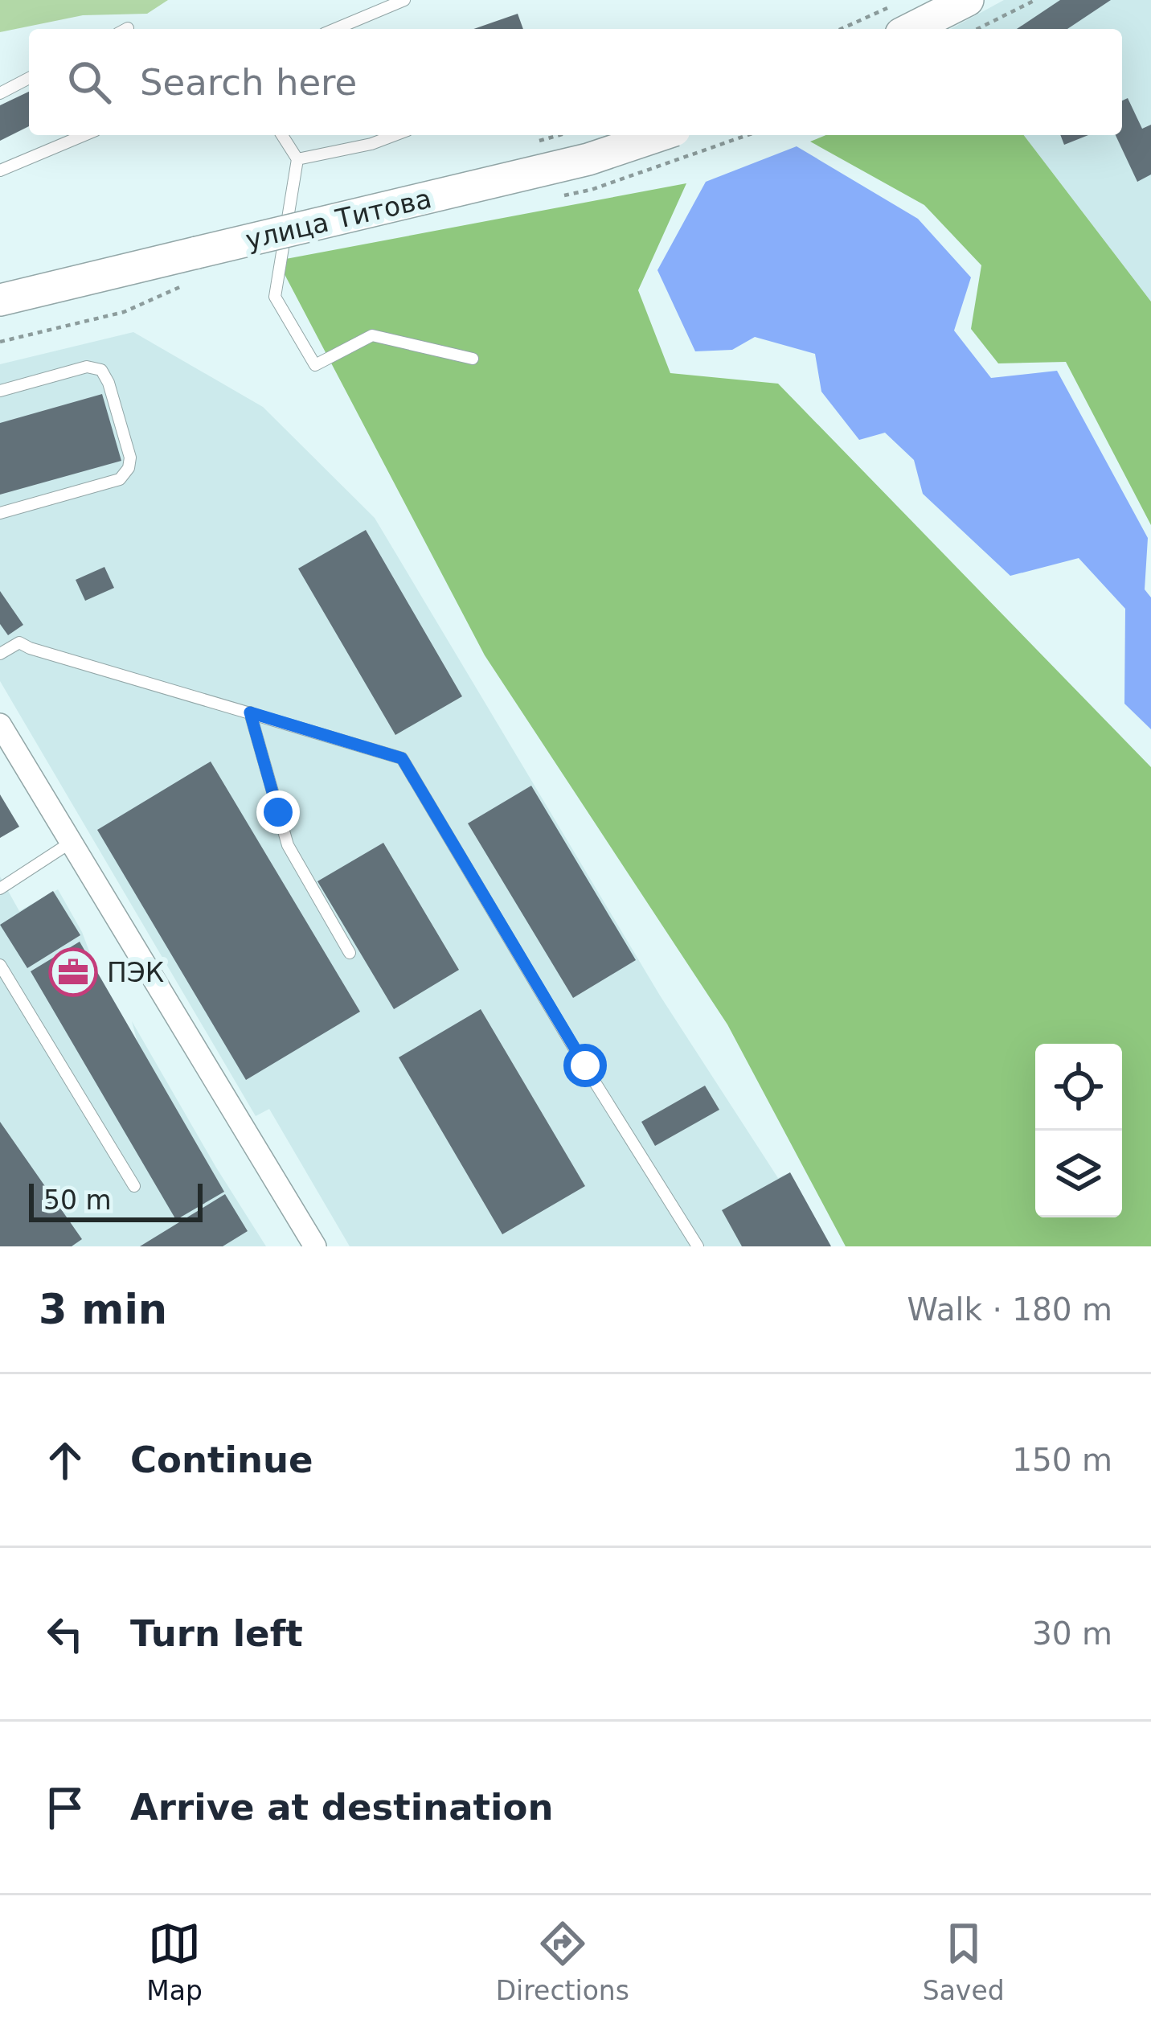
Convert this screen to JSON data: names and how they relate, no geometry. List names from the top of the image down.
{
  "streets": {
    "main road": ["улица Титова"]
  },
  "places": {
    "office": ["ПЭК"]
  },
  "scale_bar": "50 m",
  "page": {
    "search": "Search here",
    "scale": "50 m",
    "heading": ["3 min", "Walk · 180 m"],
    "list": [
      ["Continue", "150 m"],
      ["Turn left", "30 m"],
      "Arrive at destination"
    ],
    "nav": ["Map", "Directions", "Saved"]
  }
}
